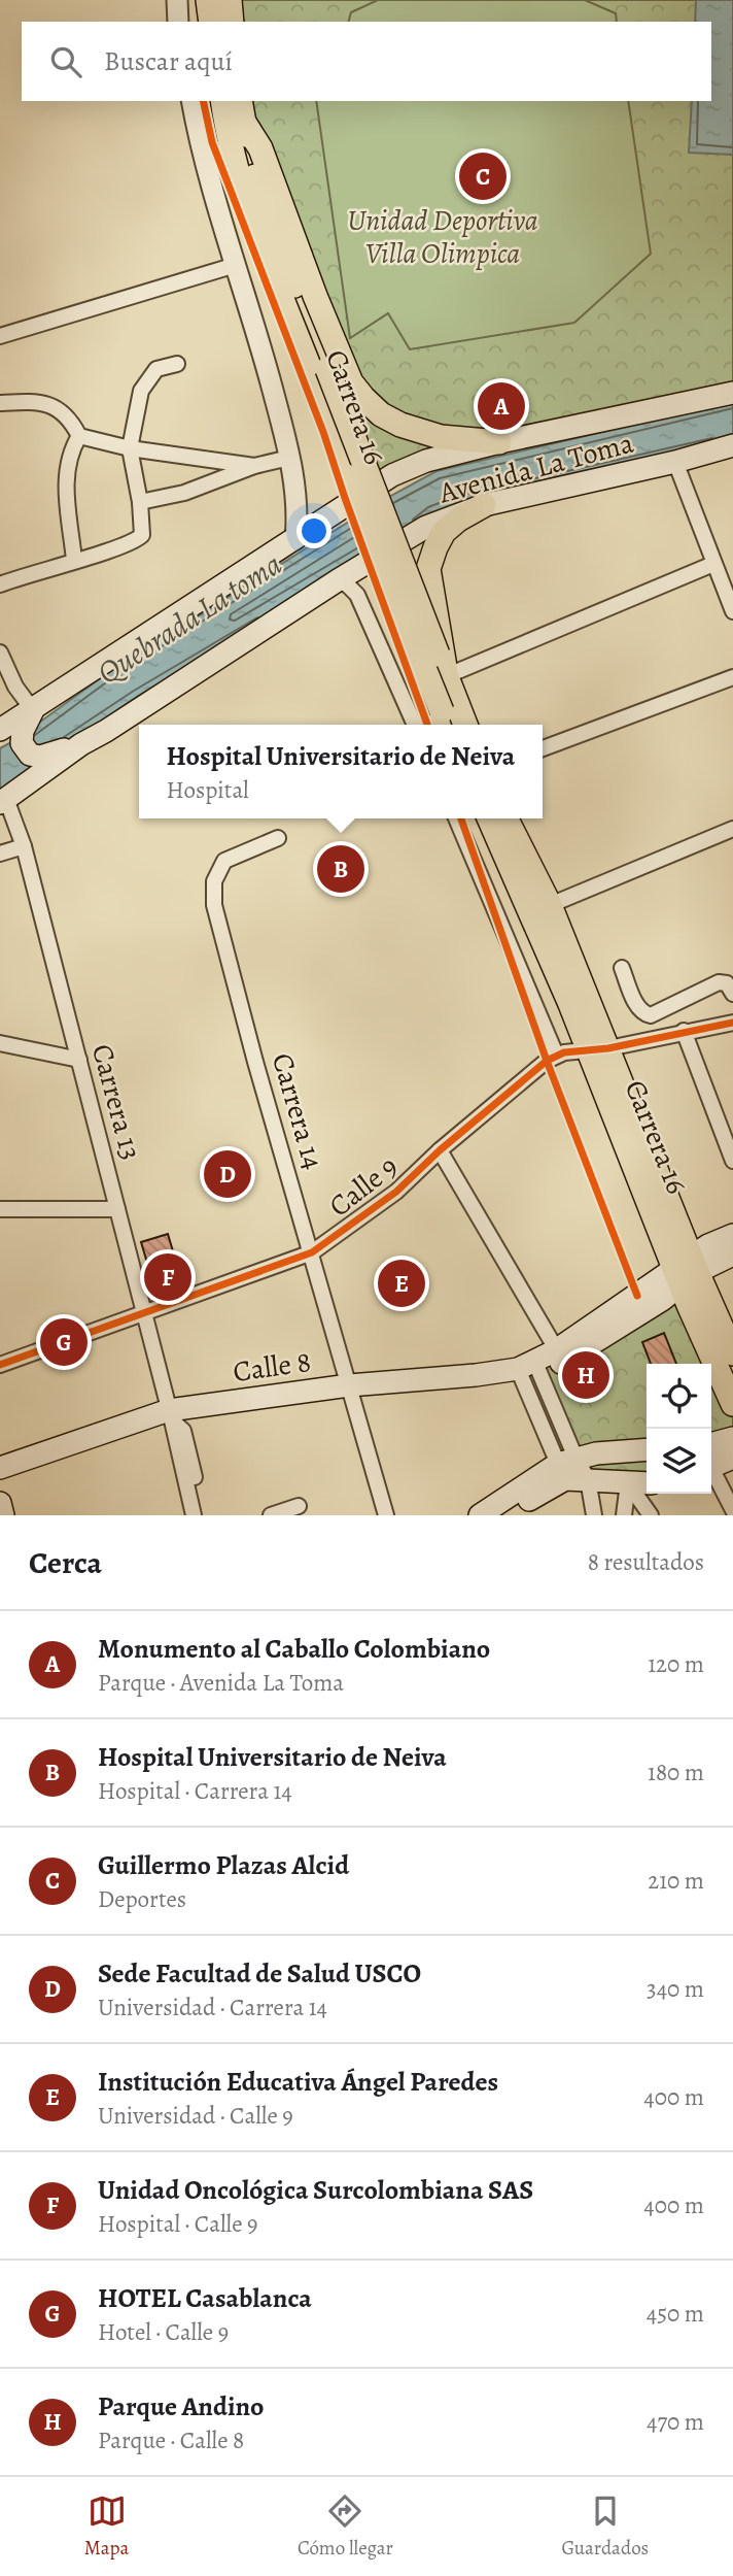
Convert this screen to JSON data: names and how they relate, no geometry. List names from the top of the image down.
{
  "streets": {
    "main road": ["Carrera 16", "Avenida La Toma", "Calle 8"],
    "street": ["Carrera 13", "Carrera 14", "Calle 9"]
  },
  "crossings": [
    ["Carrera 16", "Calle 9"],
    ["Carrera 16", "Calle 8"],
    ["Avenida La Toma", "Carrera 13"],
    ["Carrera 13", "Calle 9"],
    ["Carrera 13", "Calle 8"],
    ["Carrera 14", "Calle 9"],
    ["Carrera 14", "Calle 8"]
  ],
  "water": ["Quebrada La toma"],
  "parks": ["Unidad Deportiva Villa Olimpica"],
  "page": {
    "search": "Buscar aquí",
    "pins": [
      "C",
      "A",
      "B",
      "D",
      "F",
      "E",
      "G",
      "H"
    ],
    "popup": ["Hospital Universitario de Neiva", "Hospital"],
    "heading": ["Cerca", "8 resultados"],
    "list": [
      {
        "mark": "A",
        "name": "Monumento al Caballo Colombiano",
        "note": "Parque · Avenida La Toma",
        "value": "120 m"
      },
      {
        "mark": "B",
        "name": "Hospital Universitario de Neiva",
        "note": "Hospital · Carrera 14",
        "value": "180 m"
      },
      {
        "mark": "C",
        "name": "Guillermo Plazas Alcid",
        "note": "Deportes",
        "value": "210 m"
      },
      {
        "mark": "D",
        "name": "Sede Facultad de Salud USCO",
        "note": "Universidad · Carrera 14",
        "value": "340 m"
      },
      {
        "mark": "E",
        "name": "Institución Educativa Ángel Paredes",
        "note": "Universidad · Calle 9",
        "value": "400 m"
      },
      {
        "mark": "F",
        "name": "Unidad Oncológica Surcolombiana SAS",
        "note": "Hospital · Calle 9",
        "value": "400 m"
      },
      {
        "mark": "G",
        "name": "HOTEL Casablanca",
        "note": "Hotel · Calle 9",
        "value": "450 m"
      },
      {
        "mark": "H",
        "name": "Parque Andino",
        "note": "Parque · Calle 8",
        "value": "470 m"
      }
    ],
    "nav": ["Mapa", "Cómo llegar", "Guardados"]
  }
}
